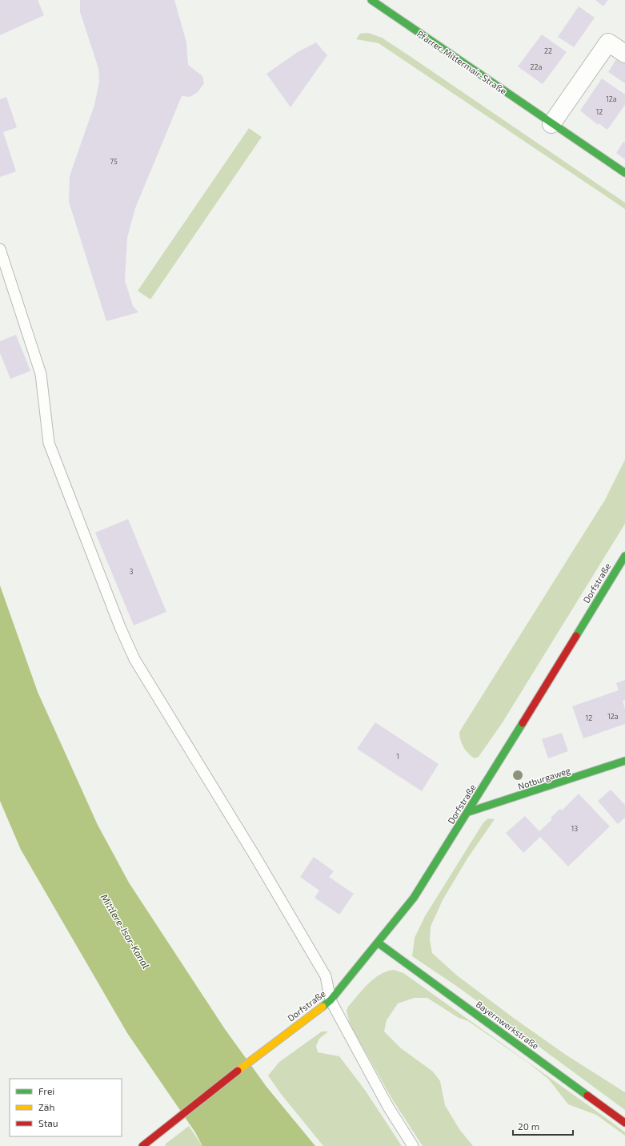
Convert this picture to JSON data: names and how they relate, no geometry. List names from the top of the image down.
{
  "streets": {
    "street": [
      "Pfarrer-Mittermair-Straße",
      "Dorfstraße",
      "Notburgaweg",
      "Bayernwerkstraße"
    ]
  },
  "crossings": [
    ["Dorfstraße", "Notburgaweg"],
    ["Dorfstraße", "Bayernwerkstraße"]
  ],
  "water": ["Mittlere-Isar-Kanal"],
  "house_numbers": [
    "22",
    "22a",
    "12a",
    "12",
    "75",
    "3",
    "12a",
    "12",
    "1",
    "13"
  ],
  "legend": ["Frei", "Zäh", "Stau"],
  "scale_bar": "20 m"
}
